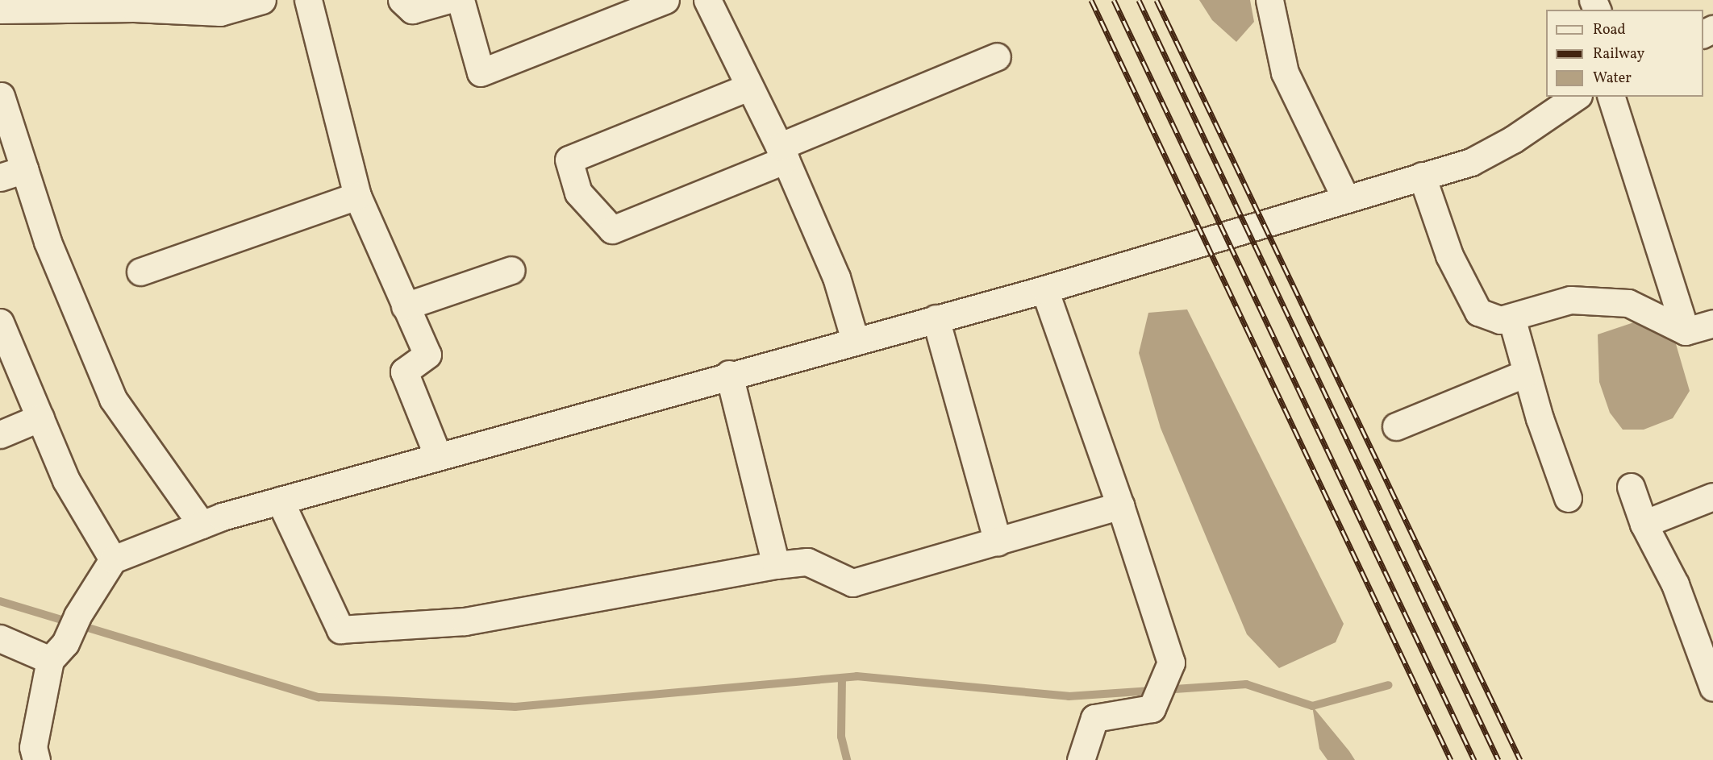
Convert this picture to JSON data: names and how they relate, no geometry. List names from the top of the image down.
{
  "legend": ["Road", "Railway", "Water"]
}
